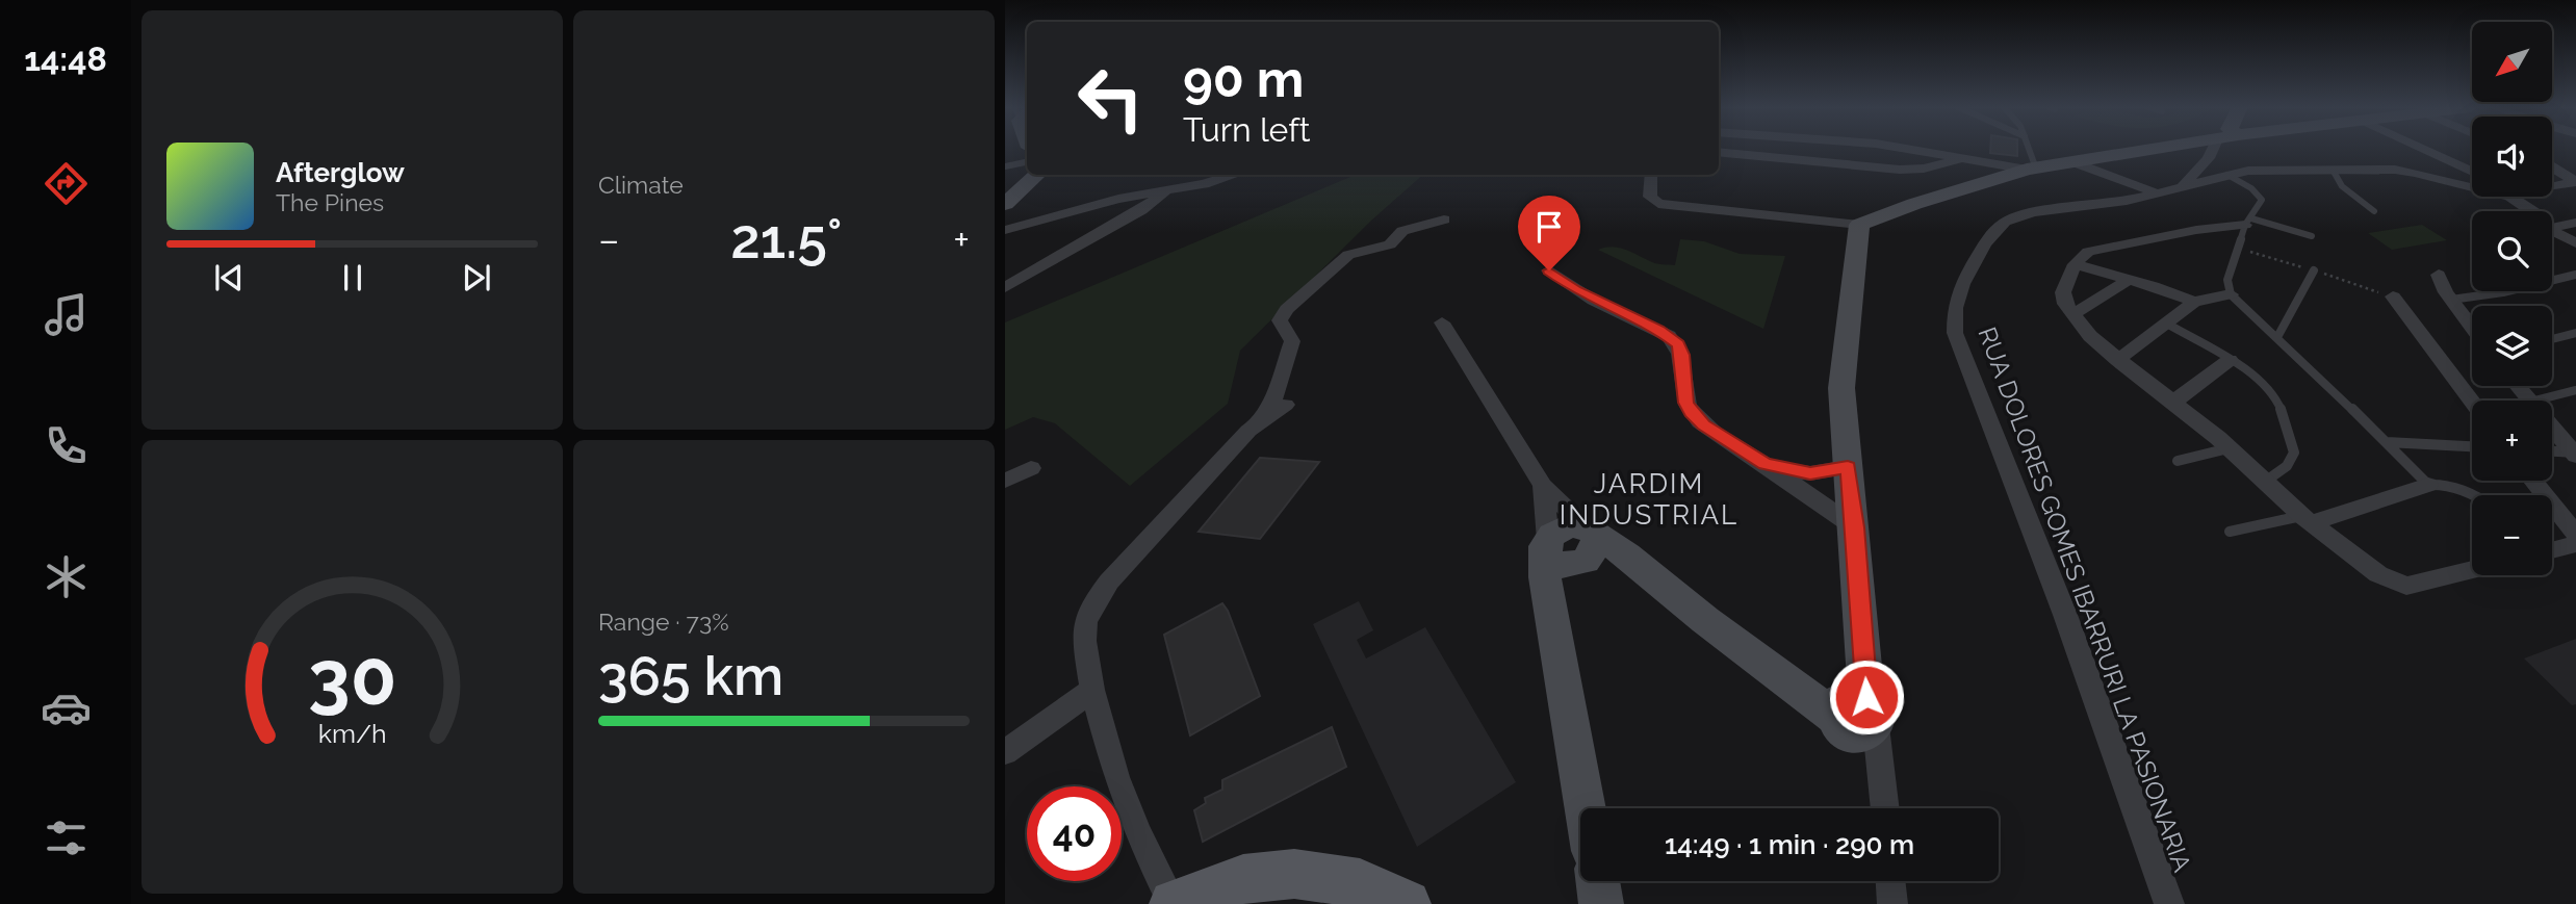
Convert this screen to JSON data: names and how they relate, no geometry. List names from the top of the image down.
{
  "streets": {
    "street": ["RUA DOLORES GOMES IBARRURI LA PASIONARIA"]
  },
  "districts": ["JARDIM INDUSTRIAL"],
  "north": "bottom left",
  "page": {
    "tabs": "14:48",
    "tile": [
      "Climate",
      ["Range · 73%", "365 km"]
    ],
    "map_buttons": ["+", "−"],
    "turn": ["90 m", "Turn left"],
    "song": ["Afterglow", "The Pines"],
    "heat": ["−", "21.5°", "+"],
    "limit": "40",
    "trip": "14:49 · 1 min · 290 m",
    "gauge": ["30", "km/h"]
  }
}
